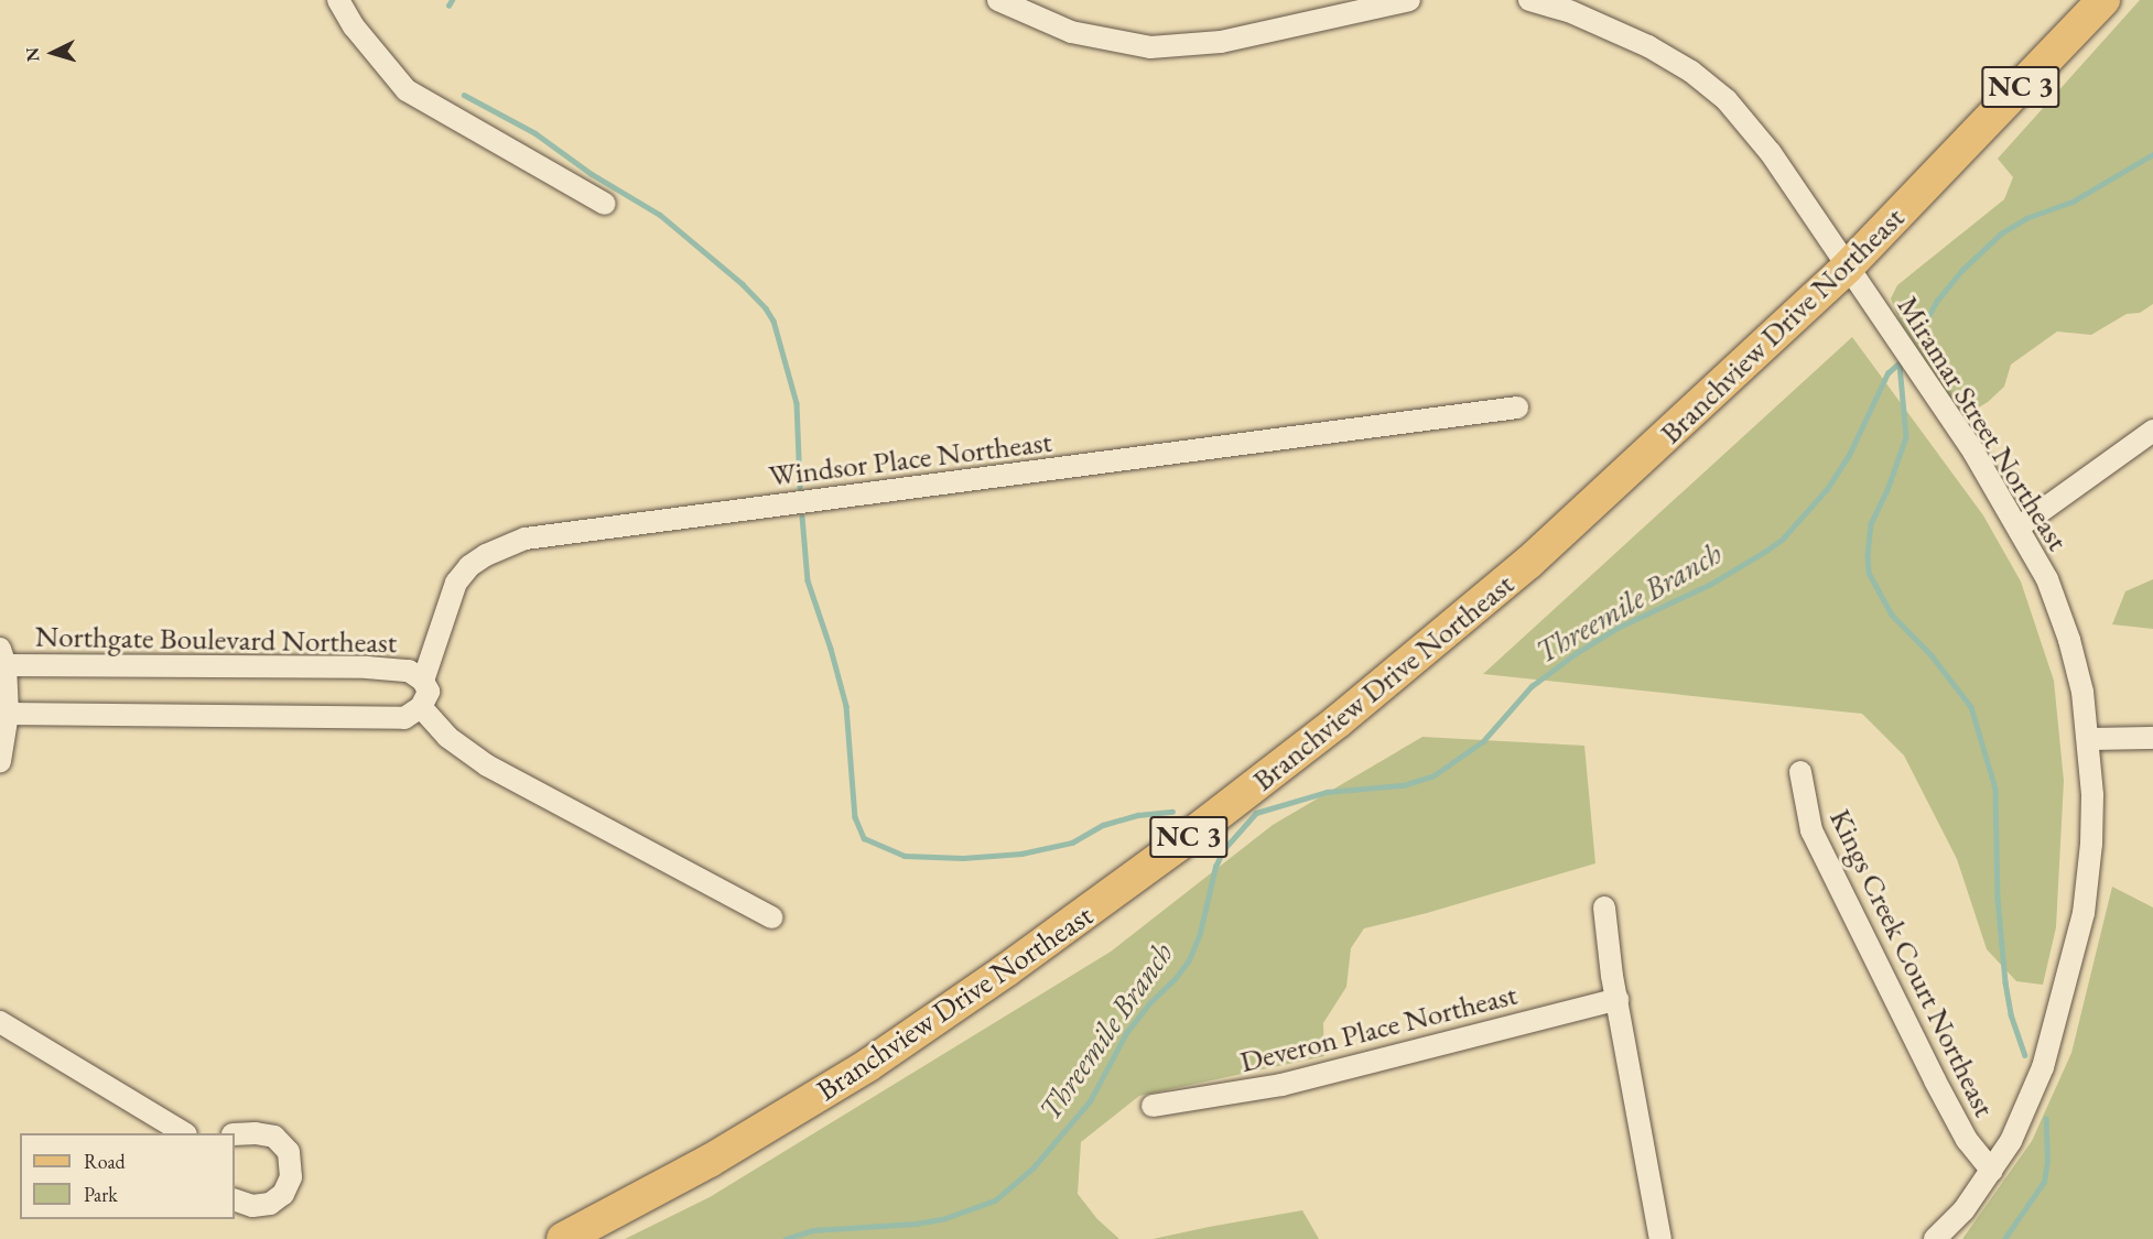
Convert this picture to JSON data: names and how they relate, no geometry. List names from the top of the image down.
{
  "streets": {
    "main road": ["NC 3", "Branchview Drive Northeast"],
    "street": [
      "Miramar Street Northeast",
      "Windsor Place Northeast",
      "Northgate Boulevard Northeast",
      "Kings Creek Court Northeast",
      "Deveron Place Northeast"
    ]
  },
  "crossings": [
    ["Branchview Drive Northeast", "Miramar Street Northeast"],
    ["Miramar Street Northeast", "Kings Creek Court Northeast"],
    ["Windsor Place Northeast", "Northgate Boulevard Northeast"]
  ],
  "water": ["Threemile Branch"],
  "legend": ["Road", "Park"],
  "north": "left"
}
